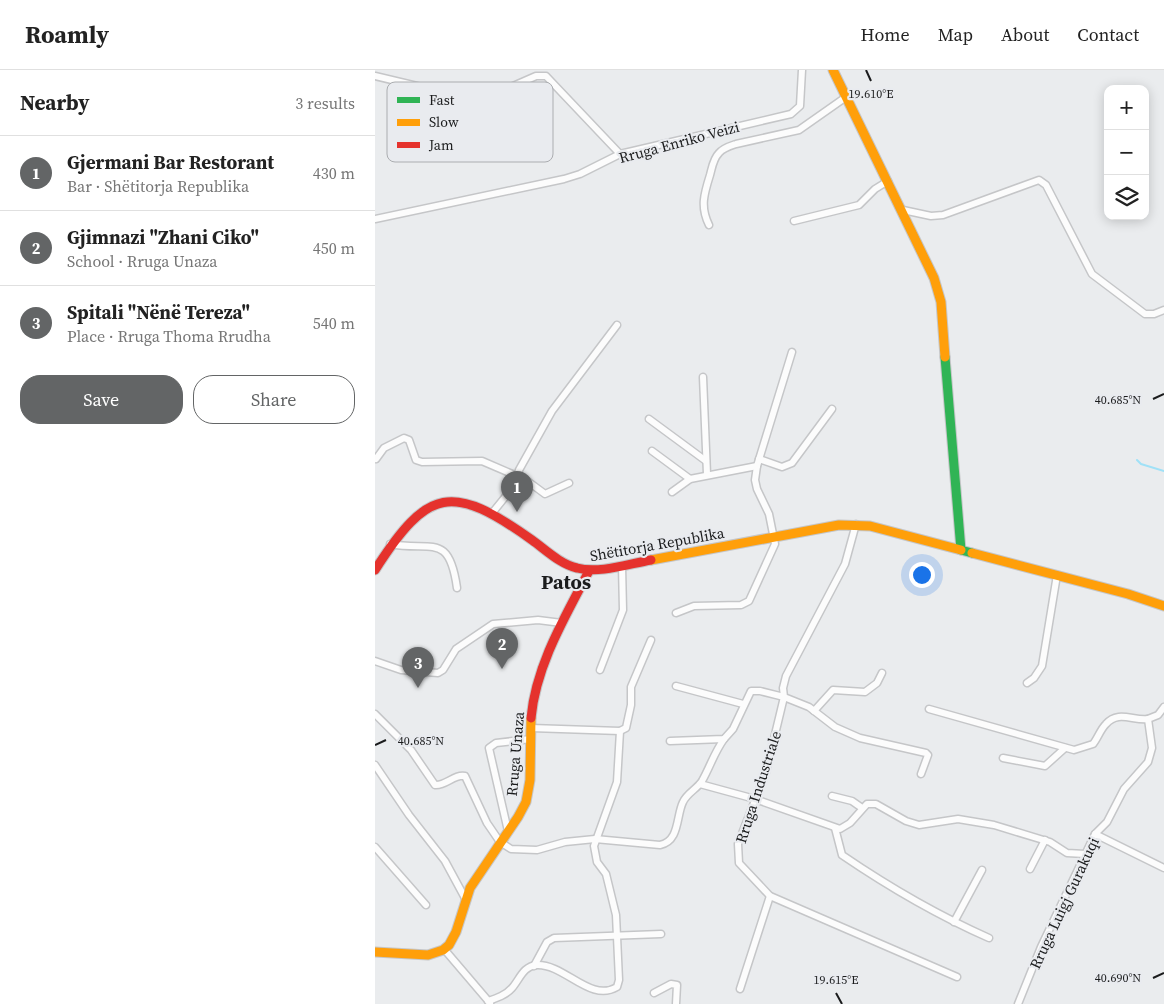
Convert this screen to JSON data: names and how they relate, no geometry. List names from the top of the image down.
{
  "streets": {
    "main road": ["Shëtitorja Republika", "Rruga Unaza"],
    "street": ["Rruga Enriko Veizi", "Rruga Industriale", "Rruga Luigj Gurakuqi"]
  },
  "crossings": [
    ["Shëtitorja Republika", "Rruga Unaza"],
    ["Shëtitorja Republika", "Rruga Industriale"]
  ],
  "districts": ["Patos"],
  "legend": ["Fast", "Slow", "Jam"],
  "page": {
    "header": "Roamly",
    "nav": [
      "Home",
      "Map",
      "About",
      "Contact"
    ],
    "heading": ["Nearby", "3 results"],
    "map_buttons": ["+", "−"],
    "list": [
      {
        "mark": "1",
        "name": "Gjermani Bar Restorant",
        "note": "Bar · Shëtitorja Republika",
        "value": "430 m"
      },
      {
        "mark": "2",
        "name": "Gjimnazi \"Zhani Ciko\"",
        "note": "School · Rruga Unaza",
        "value": "450 m"
      },
      {
        "mark": "3",
        "name": "Spitali \"Nënë Tereza\"",
        "note": "Place · Rruga Thoma Rrudha",
        "value": "540 m"
      }
    ],
    "buttons": ["Save", "Share"],
    "pins": ["1", "2", "3"]
  },
  "coordinates": [
    "19.610°E",
    "40.685°N",
    "40.690°N",
    "19.615°E"
  ]
}
